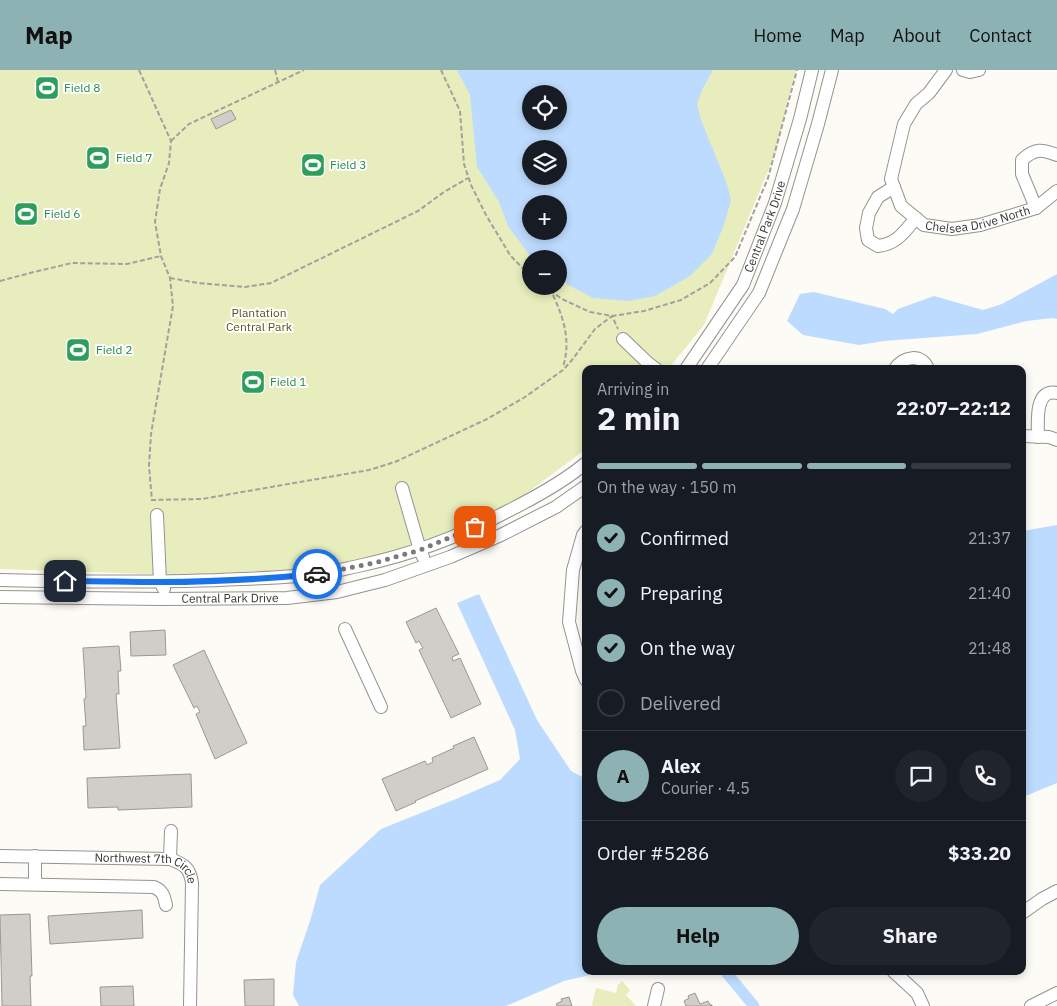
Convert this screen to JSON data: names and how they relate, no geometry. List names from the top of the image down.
{
  "streets": {
    "street": ["Chelsea Drive North", "Central Park Drive", "Northwest 7th Circle"]
  },
  "parks": ["Plantation Central Park"],
  "places": {
    "sports": [
      "Field 8",
      "Field 7",
      "Field 3",
      "Field 6",
      "Field 2",
      "Field 1"
    ]
  },
  "page": {
    "header": "Map",
    "nav": [
      "Home",
      "Map",
      "About",
      "Contact"
    ],
    "map_buttons": ["+", "−"],
    "heading": ["2 min", "Arriving in", "22:07–22:12"],
    "panel": [
      "Alex",
      "Courier · 4.5",
      "Order #5286",
      "$33.20"
    ],
    "bar": "On the way · 150 m",
    "list": [
      ["Confirmed", "21:37"],
      ["Preparing", "21:40"],
      ["On the way", "21:48"],
      "Delivered"
    ],
    "round": "A",
    "buttons": ["Help", "Share"]
  }
}
